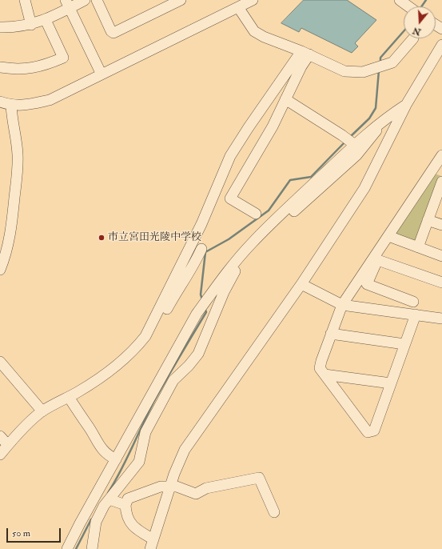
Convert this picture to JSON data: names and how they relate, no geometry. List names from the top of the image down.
{
  "places": ["市立宮田光陵中学校"],
  "scale_bar": "50 m",
  "north": "bottom"
}
